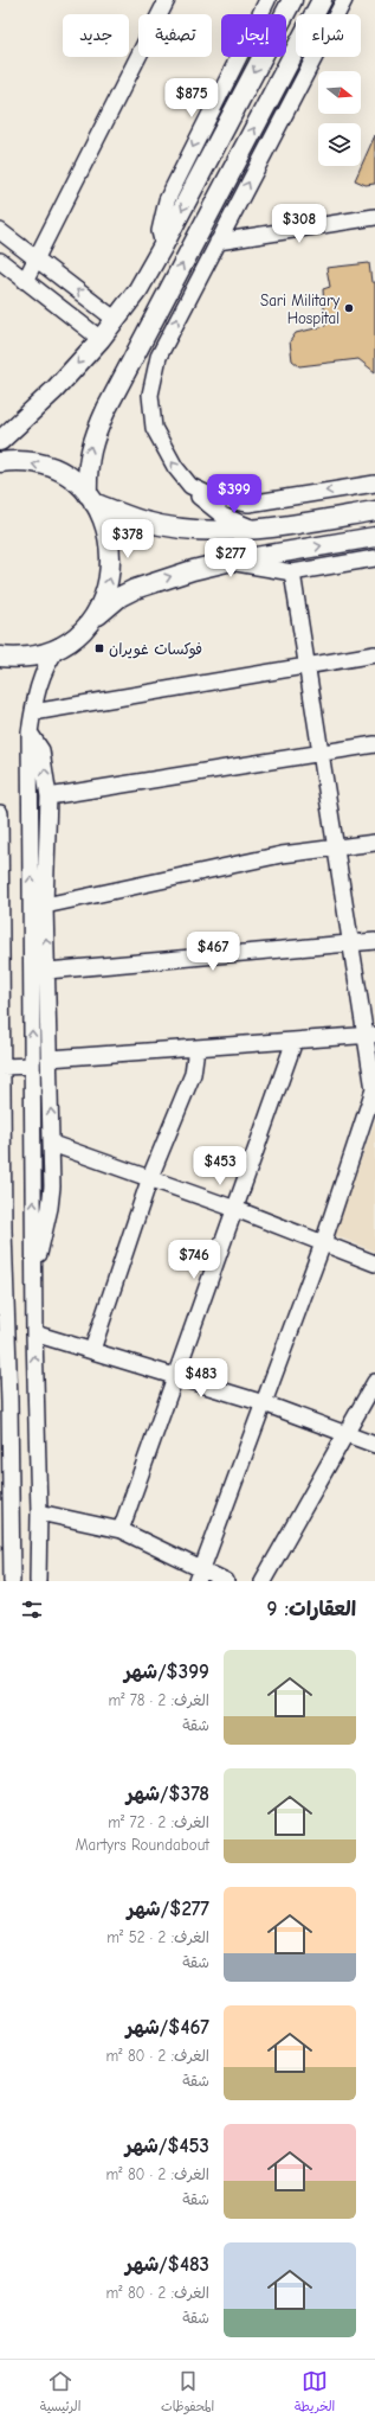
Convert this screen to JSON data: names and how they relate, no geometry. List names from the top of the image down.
{
  "places": {
    "other": ["Sari Military Hospital"],
    "transit": ["فوكسات غويران"]
  },
  "north": "right",
  "page": {
    "chip": [
      "شراء",
      "إيجار",
      "تصفية",
      "جديد"
    ],
    "price": [
      "$875",
      "$308",
      "$399",
      "$378",
      "$277",
      "$467",
      "$453",
      "$746",
      "$483"
    ],
    "heading": "العقارات: 9",
    "list": [
      {
        "name": "$399/شهر",
        "note": "الغرف: 2 · 78 m² · شقة"
      },
      {
        "name": "$378/شهر",
        "note": "الغرف: 2 · 72 m² · Martyrs Roundabout"
      },
      {
        "name": "$277/شهر",
        "note": "الغرف: 2 · 52 m² · شقة"
      },
      {
        "name": "$467/شهر",
        "note": "الغرف: 2 · 80 m² · شقة"
      },
      {
        "name": "$453/شهر",
        "note": "الغرف: 2 · 80 m² · شقة"
      },
      {
        "name": "$483/شهر",
        "note": "الغرف: 2 · 80 m² · شقة"
      }
    ],
    "tabs": ["الخريطة", "المحفوظات", "الرئيسية"]
  }
}
